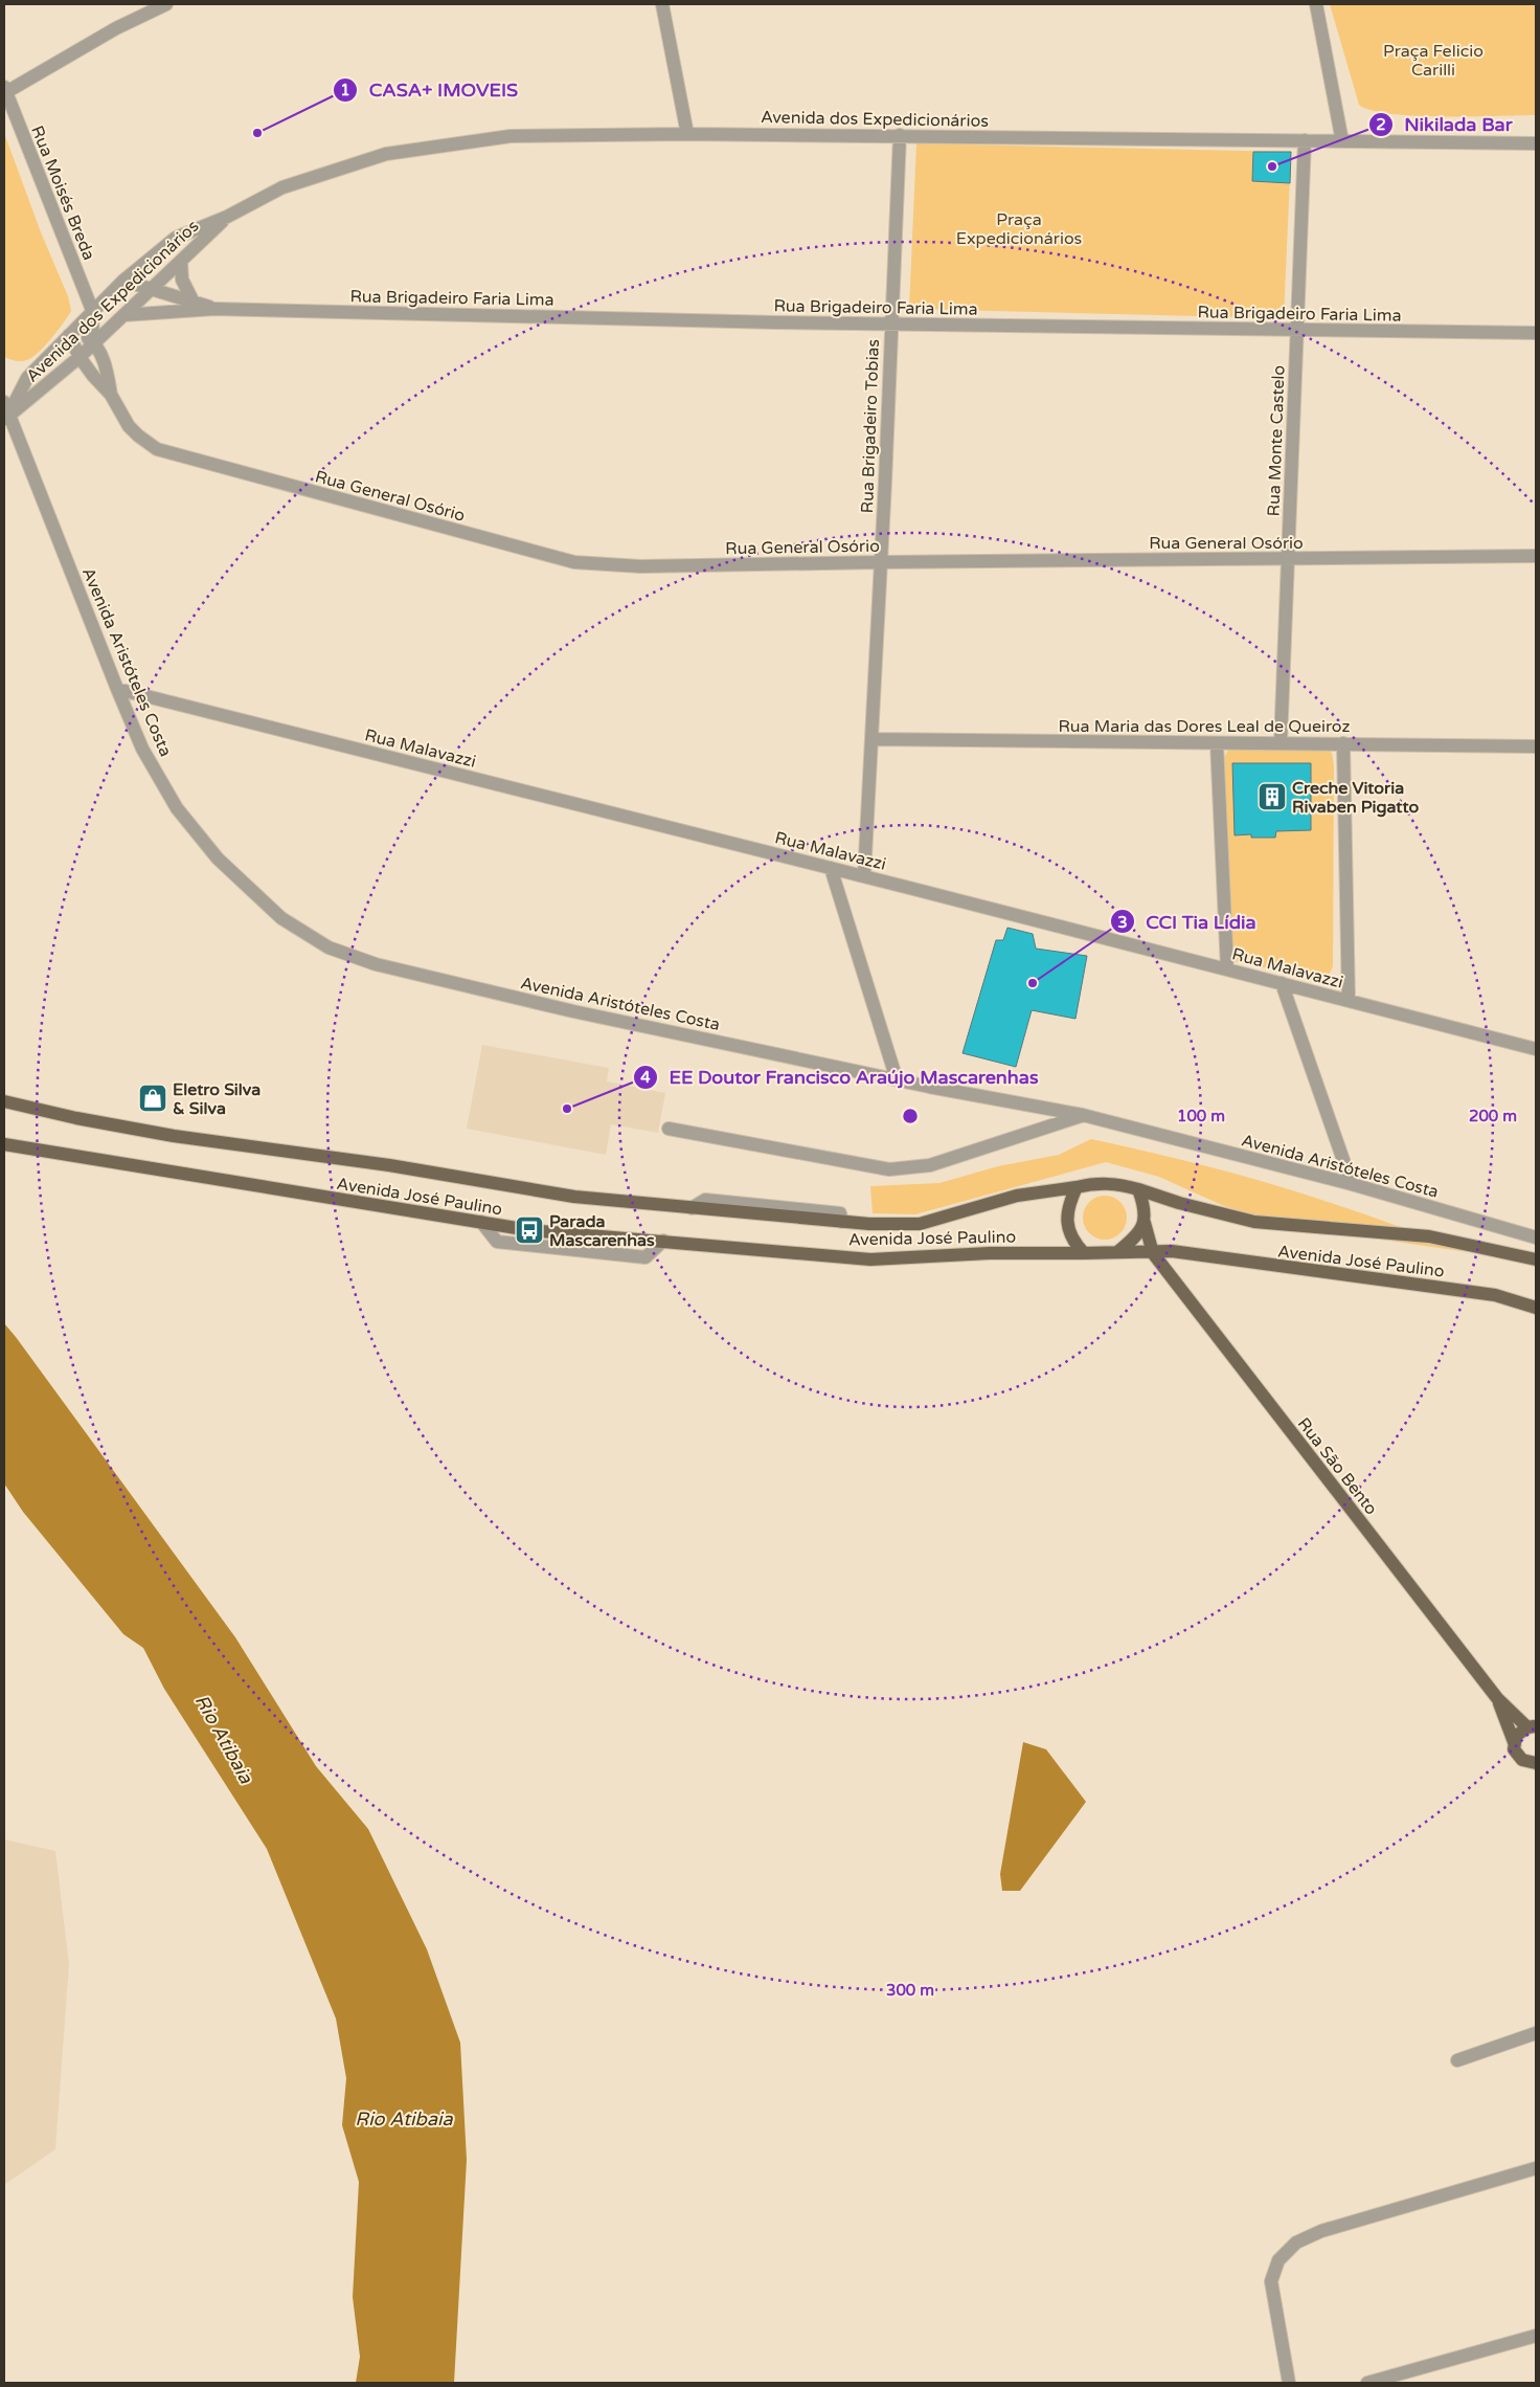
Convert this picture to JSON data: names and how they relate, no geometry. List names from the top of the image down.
{
  "streets": {
    "main road": ["Avenida José Paulino", "Rua São Bento"],
    "street": [
      "Avenida dos Expedicionários",
      "Rua Moisés Breda",
      "Rua Brigadeiro Faria Lima",
      "Rua Brigadeiro Tobias",
      "Rua Monte Castelo",
      "Rua General Osório",
      "Avenida Aristóteles Costa",
      "Rua Maria das Dores Leal de Queiroz",
      "Rua Malavazzi"
    ]
  },
  "crossings": [
    ["Avenida dos Expedicionários", "Rua Moisés Breda"],
    ["Avenida dos Expedicionários", "Rua Brigadeiro Faria Lima"],
    ["Avenida dos Expedicionários", "Rua Brigadeiro Tobias"],
    ["Avenida dos Expedicionários", "Rua Monte Castelo"],
    ["Avenida dos Expedicionários", "Rua General Osório"],
    ["Avenida dos Expedicionários", "Avenida Aristóteles Costa"],
    ["Rua Moisés Breda", "Rua General Osório"],
    ["Rua Brigadeiro Faria Lima", "Rua Brigadeiro Tobias"],
    ["Rua Brigadeiro Faria Lima", "Rua Monte Castelo"],
    ["Rua Brigadeiro Tobias", "Rua General Osório"],
    ["Rua Brigadeiro Tobias", "Rua Maria das Dores Leal de Queiroz"],
    ["Rua Brigadeiro Tobias", "Rua Malavazzi"],
    ["Rua Monte Castelo", "Rua General Osório"],
    ["Rua Monte Castelo", "Rua Maria das Dores Leal de Queiroz"],
    ["Avenida Aristóteles Costa", "Rua Malavazzi"],
    ["Avenida José Paulino", "Rua São Bento"]
  ],
  "water": ["Rio Atibaia"],
  "parks": ["Praça Felicio Carilli", "Praça Expedicionários"],
  "places": {
    "other": [
      "CASA+ IMOVEIS",
      "Nikilada Bar",
      "CCI Tia Lídia",
      "EE Doutor Francisco Araújo Mascarenhas"
    ],
    "building": ["Creche Vitoria Rivaben Pigatto"],
    "shop": ["Eletro Silva & Silva"],
    "bus stop": ["Parada Mascarenhas"]
  },
  "rings": ["100 m", "200 m", "300 m"]
}
